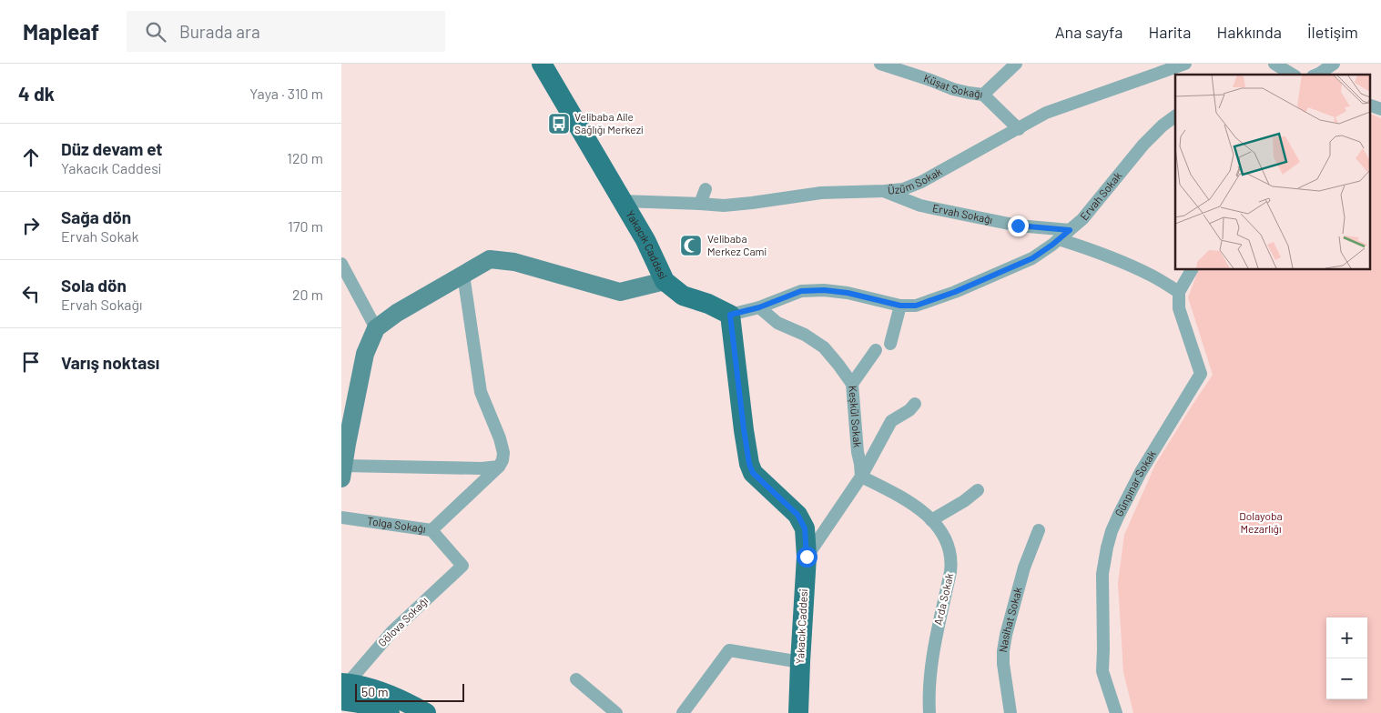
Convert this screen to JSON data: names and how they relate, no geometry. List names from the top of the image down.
{
  "streets": {
    "main road": ["Yakacık Caddesi"],
    "street": [
      "Küşat Sokağı",
      "Üzüm Sokak",
      "Ervah Sokak",
      "Ervah Sokağı",
      "Keşkül Sokak",
      "Günpınar Sokak",
      "Tolga Sokağı",
      "Arda Sokak",
      "Nasihat Sokak",
      "Gölova Sokağı"
    ]
  },
  "crossings": [
    ["Üzüm Sokak", "Ervah Sokağı"],
    ["Üzüm Sokak", "Yakacık Caddesi"],
    ["Ervah Sokak", "Ervah Sokağı"],
    ["Ervah Sokak", "Yakacık Caddesi"],
    ["Ervah Sokak", "Keşkül Sokak"],
    ["Keşkül Sokak", "Arda Sokak"],
    ["Tolga Sokağı", "Gölova Sokağı"]
  ],
  "parks": ["Dolayoba Mezarlığı"],
  "places": {
    "bus stop": ["Velibaba Aile Sağlığı Merkezi"],
    "mosque": ["Velibaba Merkez Cami"]
  },
  "scale_bar": "50 m",
  "page": {
    "header": "Mapleaf",
    "search": "Burada ara",
    "nav": [
      "Ana sayfa",
      "Harita",
      "Hakkında",
      "İletişim"
    ],
    "heading": ["4 dk", "Yaya · 310 m"],
    "list": [
      ["Düz devam et", "Yakacık Caddesi", "120 m"],
      ["Sağa dön", "Ervah Sokak", "170 m"],
      ["Sola dön", "Ervah Sokağı", "20 m"],
      "Varış noktası"
    ],
    "map_buttons": ["+", "−"],
    "scale": "50 m"
  }
}
